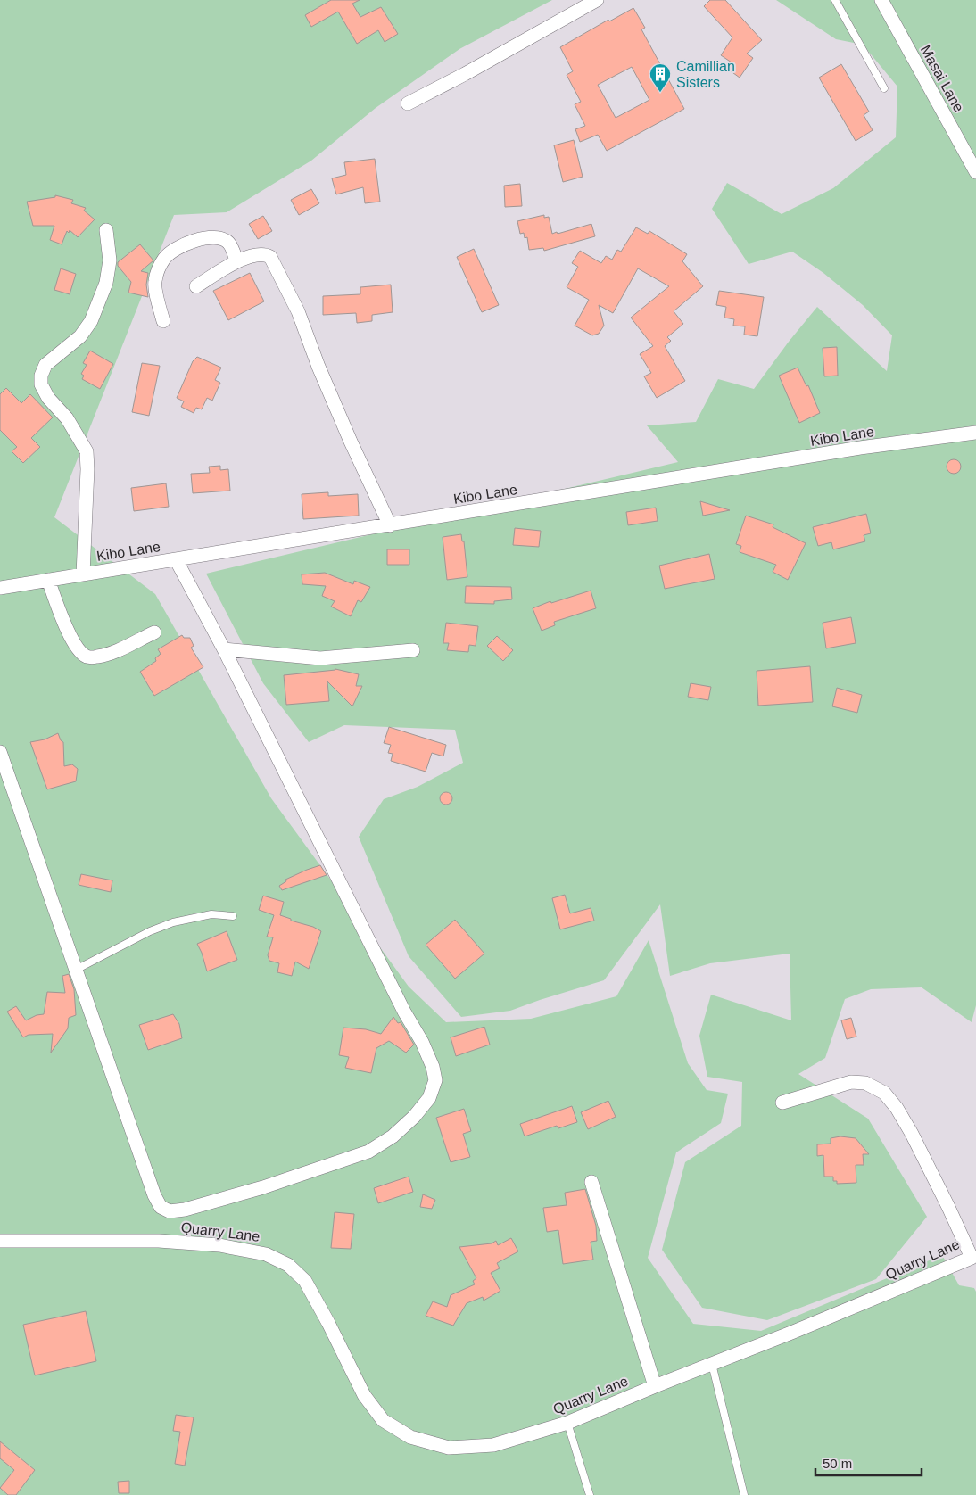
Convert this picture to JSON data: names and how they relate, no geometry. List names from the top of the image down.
{
  "streets": {
    "street": ["Masai Lane", "Kibo Lane", "Quarry Lane"]
  },
  "places": {
    "building": ["Camillian Sisters"]
  },
  "scale_bar": "50 m"
}
